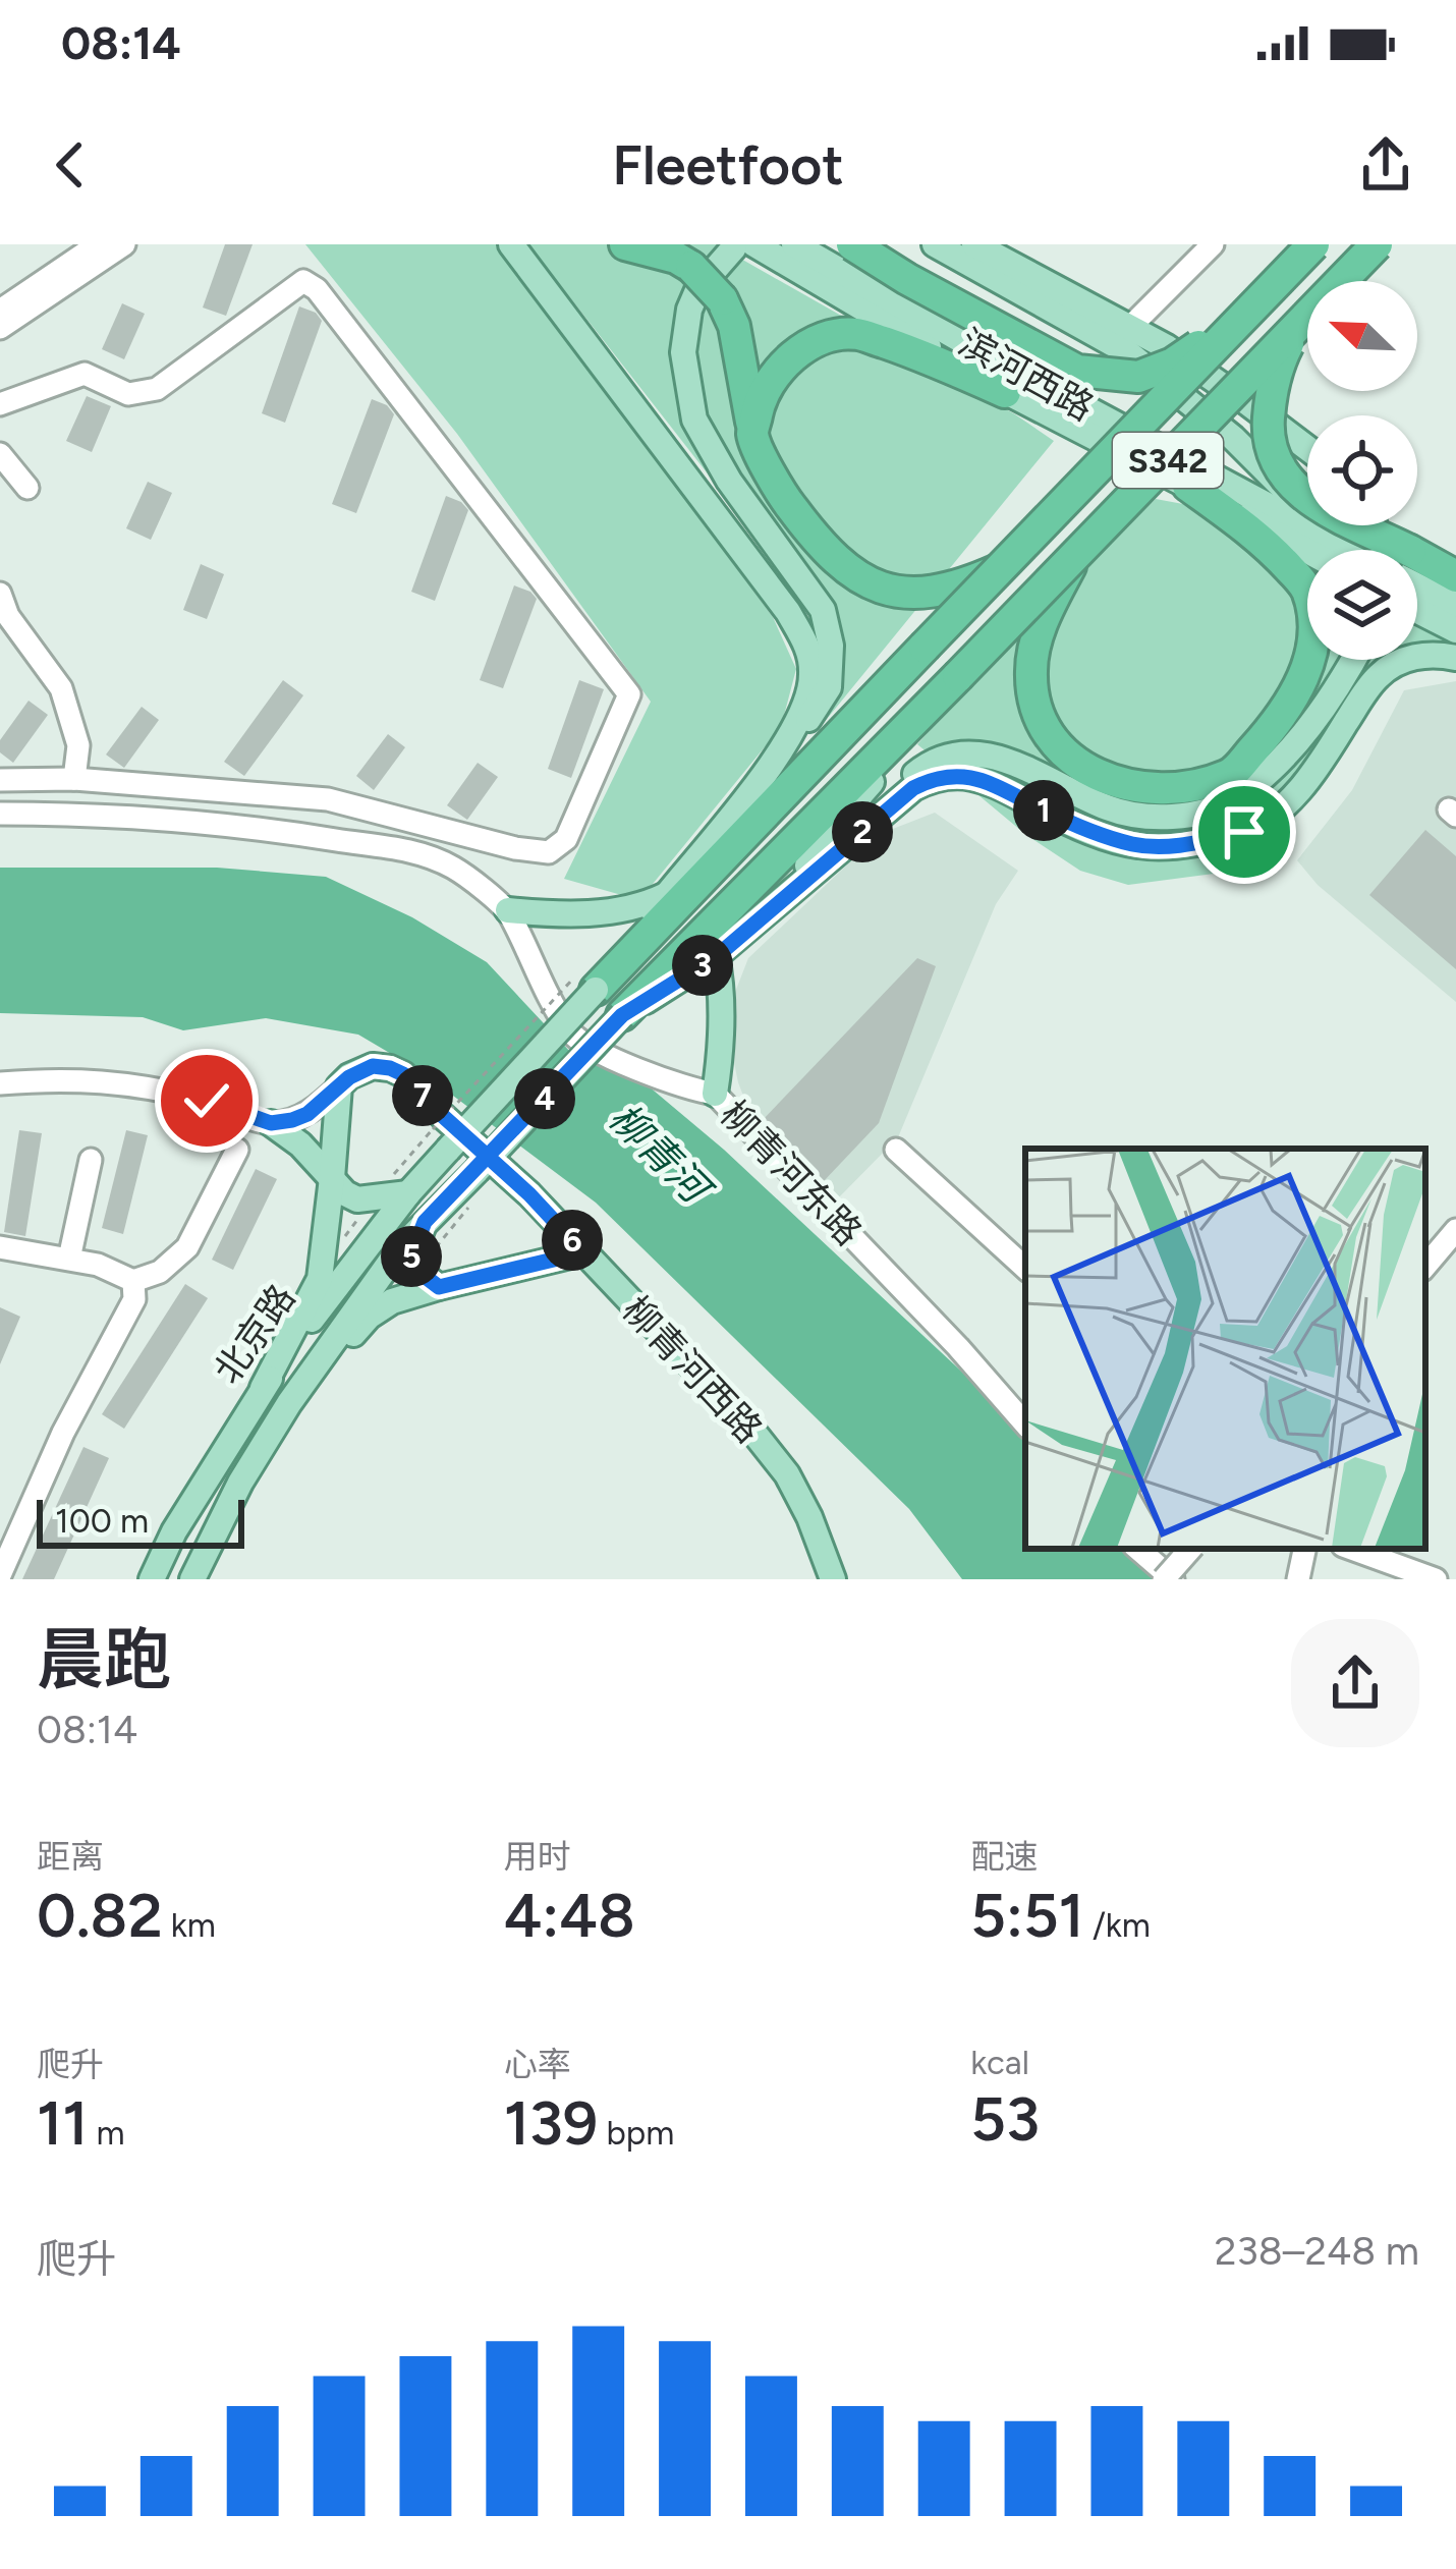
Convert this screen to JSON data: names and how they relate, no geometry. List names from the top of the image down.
{
  "streets": {
    "highway": ["S342"],
    "main road": ["滨河西路", "北京路", "柳青河西路"],
    "street": ["柳青河东路"]
  },
  "crossings": [
    ["S342", "北京路"]
  ],
  "water": ["柳青河"],
  "scale_bar": "100 m",
  "north": "top left",
  "page": {
    "status": "08:14",
    "header": "Fleetfoot",
    "pins": [
      "1",
      "2",
      "3",
      "7",
      "4",
      "6",
      "5"
    ],
    "scale": "100 m",
    "heading": ["晨跑", "08:14"],
    "stats": [
      ["距离", "0.82 km"],
      ["用时", "4:48"],
      ["配速", "5:51 /km"],
      ["爬升", "11 m"],
      ["心率", "139 bpm"],
      ["kcal", "53"]
    ],
    "chart": ["爬升", "238–248 m"]
  }
}
